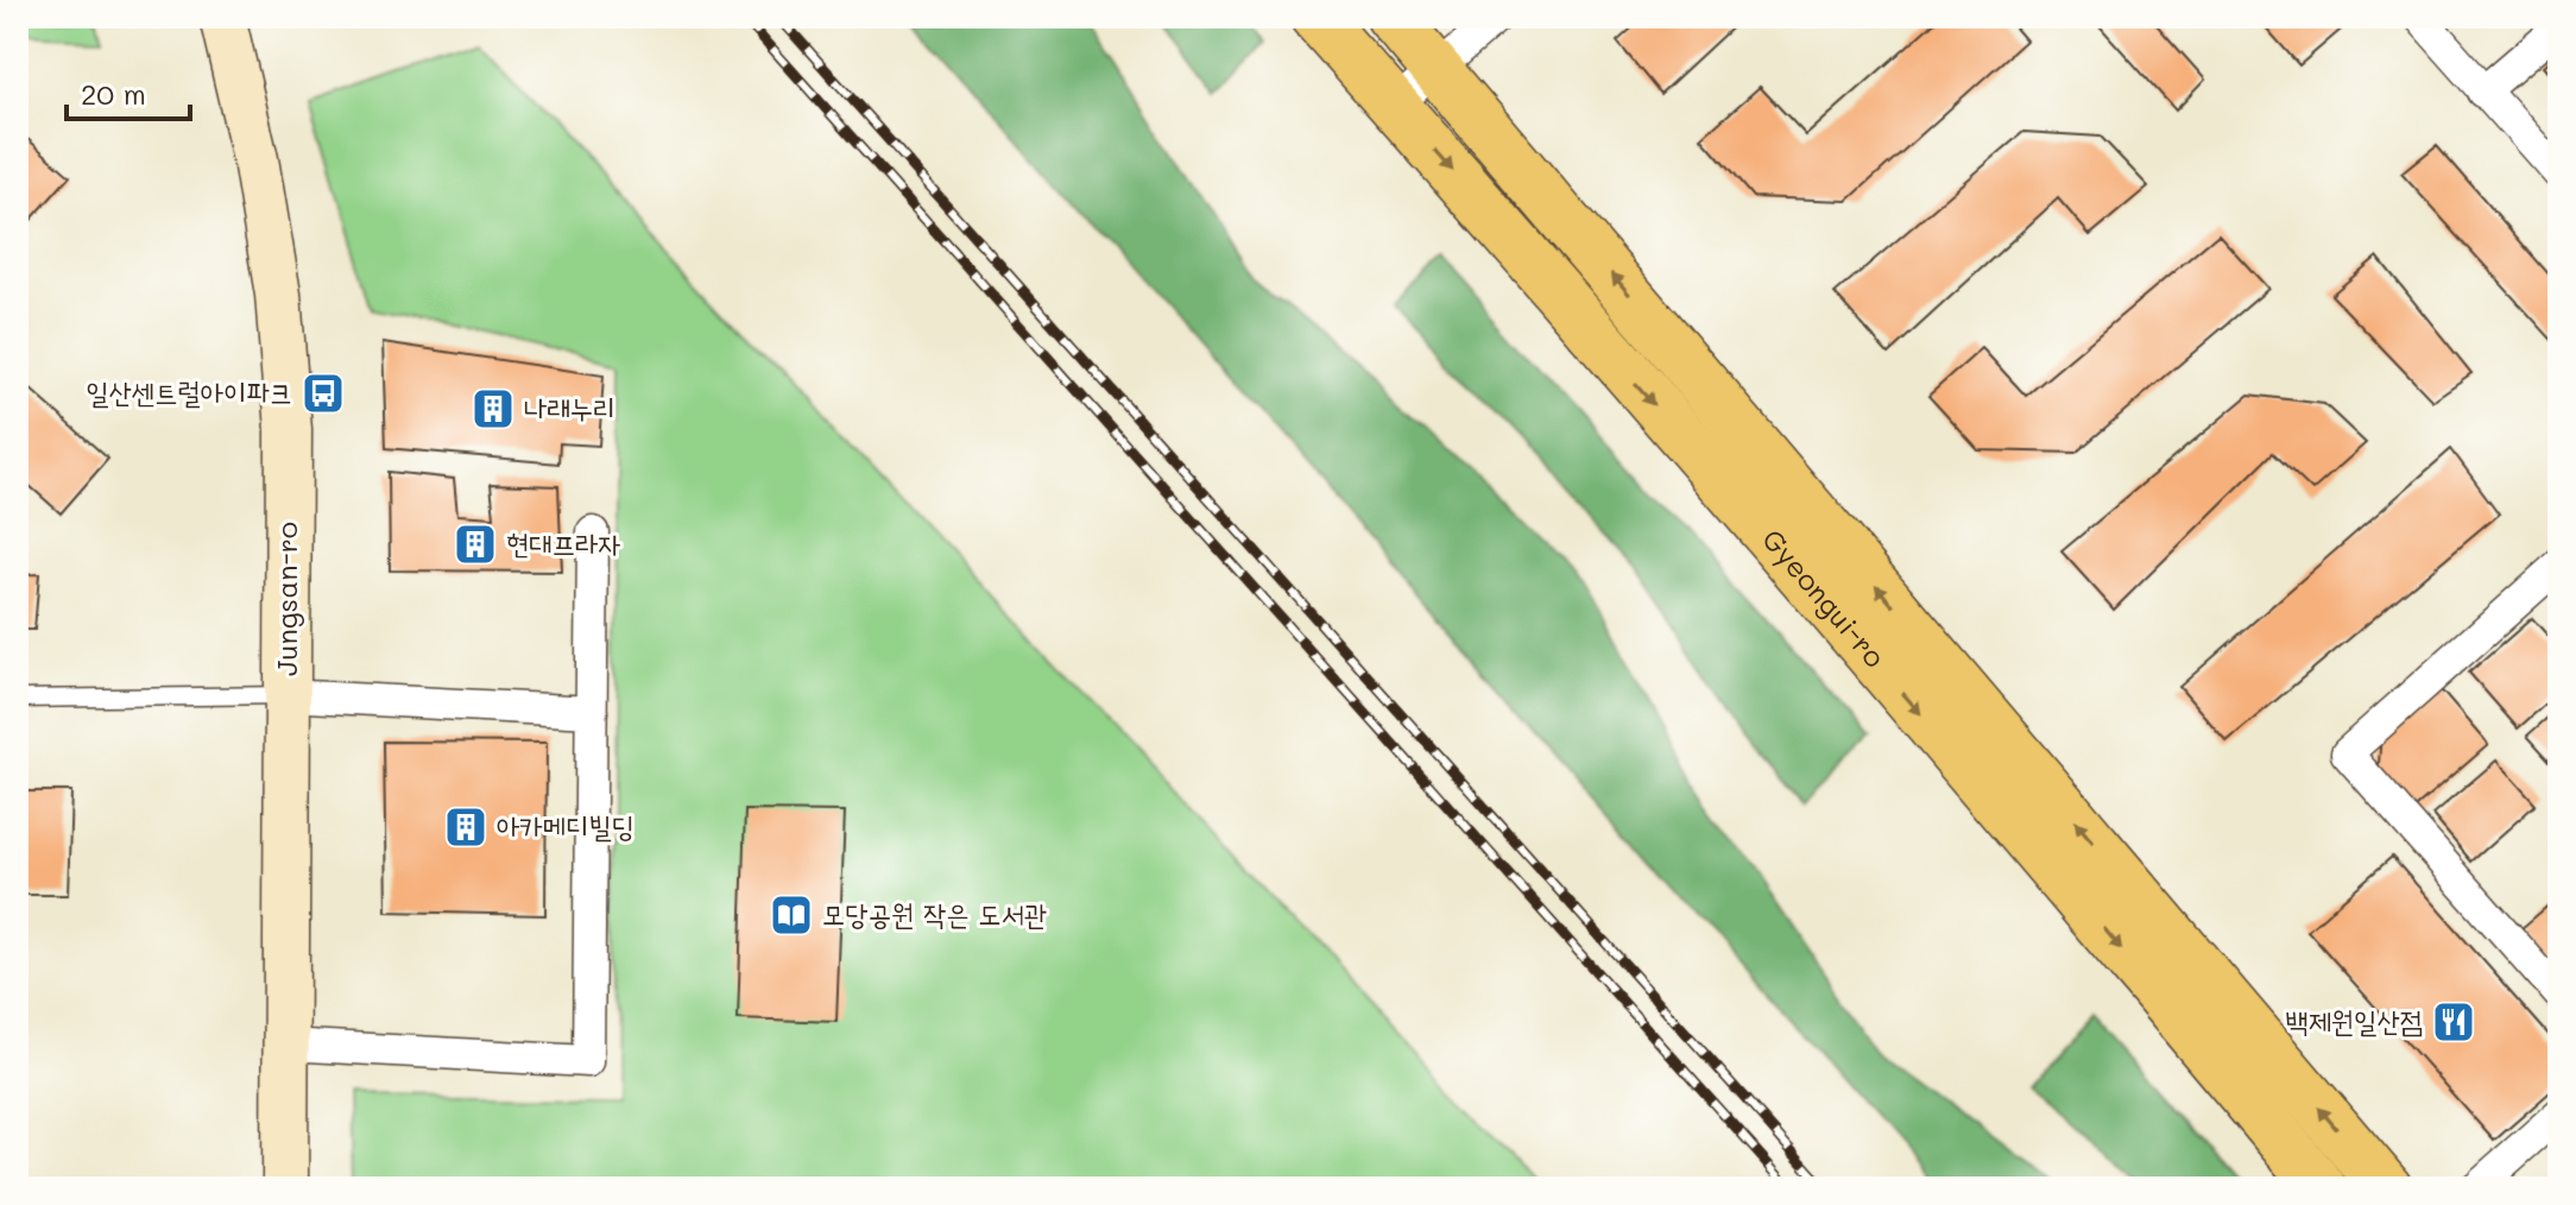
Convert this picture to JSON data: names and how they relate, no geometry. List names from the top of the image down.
{
  "streets": {
    "main road": ["Jungsan-ro", "Gyeongui-ro"]
  },
  "places": {
    "bus stop": ["일산센트럴아이파크"],
    "building": ["나래누리", "현대프라자", "아카메디빌딩"],
    "library": ["모당공원 작은 도서관"],
    "restaurant": ["백제원일산점"]
  },
  "scale_bar": "20 m"
}
